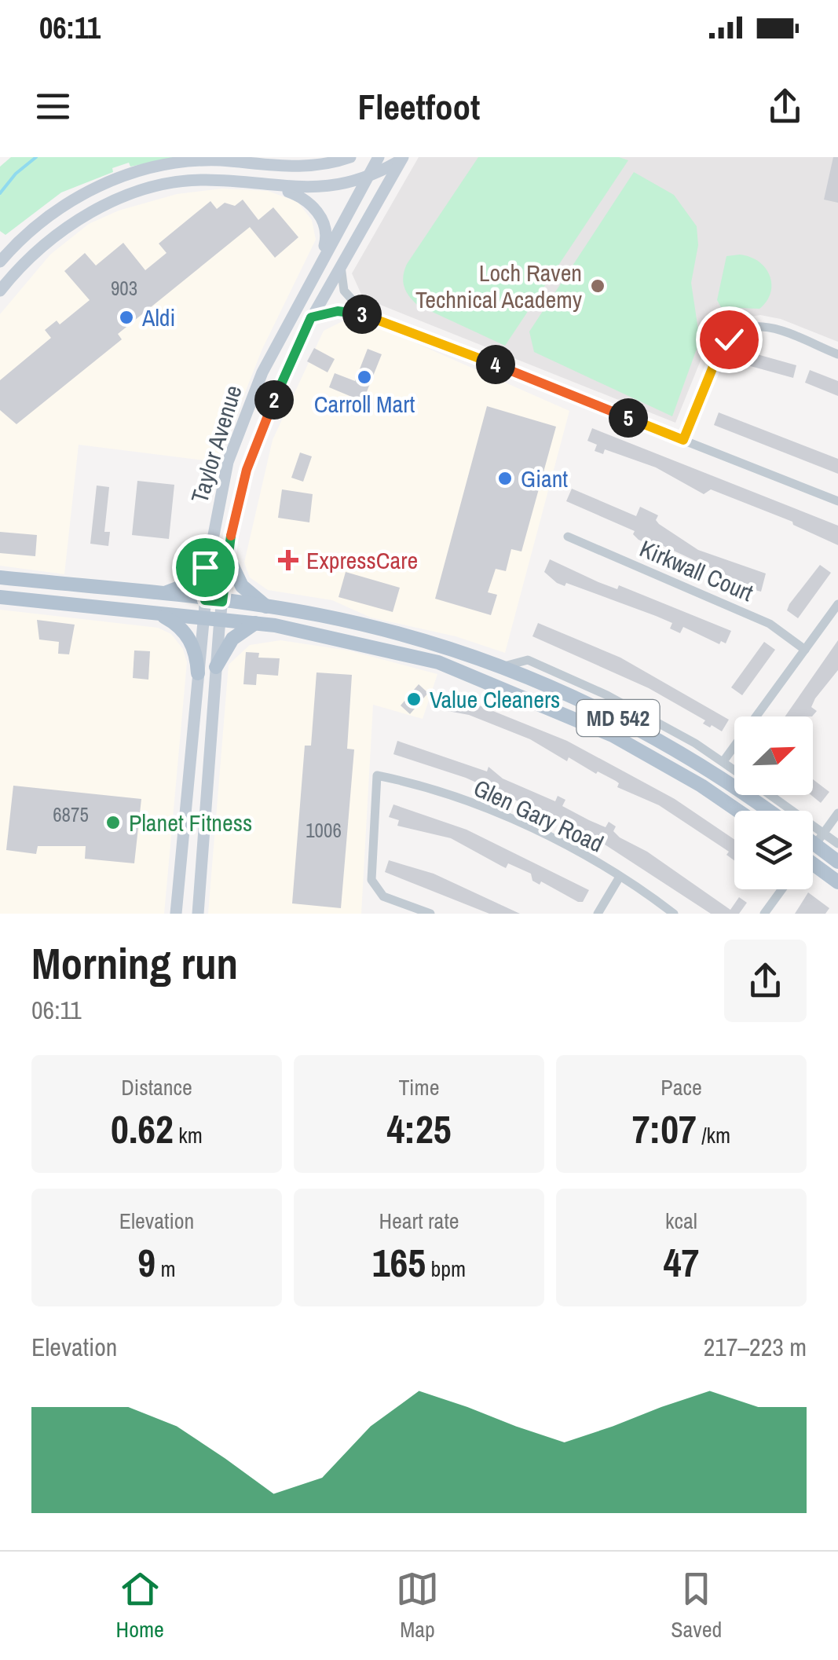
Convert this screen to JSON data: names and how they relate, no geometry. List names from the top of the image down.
{
  "streets": {
    "main road": ["Taylor Avenue", "MD 542"],
    "street": ["Kirkwall Court", "Glen Gary Road"]
  },
  "crossings": [
    ["Taylor Avenue", "MD 542"]
  ],
  "places": {
    "other": [
      "Loch Raven Technical Academy",
      "Aldi",
      "Carroll Mart",
      "Giant",
      "Value Cleaners",
      "Planet Fitness"
    ],
    "health": ["ExpressCare"]
  },
  "house_numbers": ["903", "6875", "1006"],
  "north": "top right",
  "page": {
    "status": "06:11",
    "header": "Fleetfoot",
    "pins": [
      "3",
      "4",
      "2",
      "5"
    ],
    "heading": ["Morning run", "06:11"],
    "stats": [
      ["Distance", "0.62 km"],
      ["Time", "4:25"],
      ["Pace", "7:07 /km"],
      ["Elevation", "9 m"],
      ["Heart rate", "165 bpm"],
      ["kcal", "47"]
    ],
    "chart": ["Elevation", "217–223 m"],
    "tabs": ["Home", "Map", "Saved"]
  }
}
